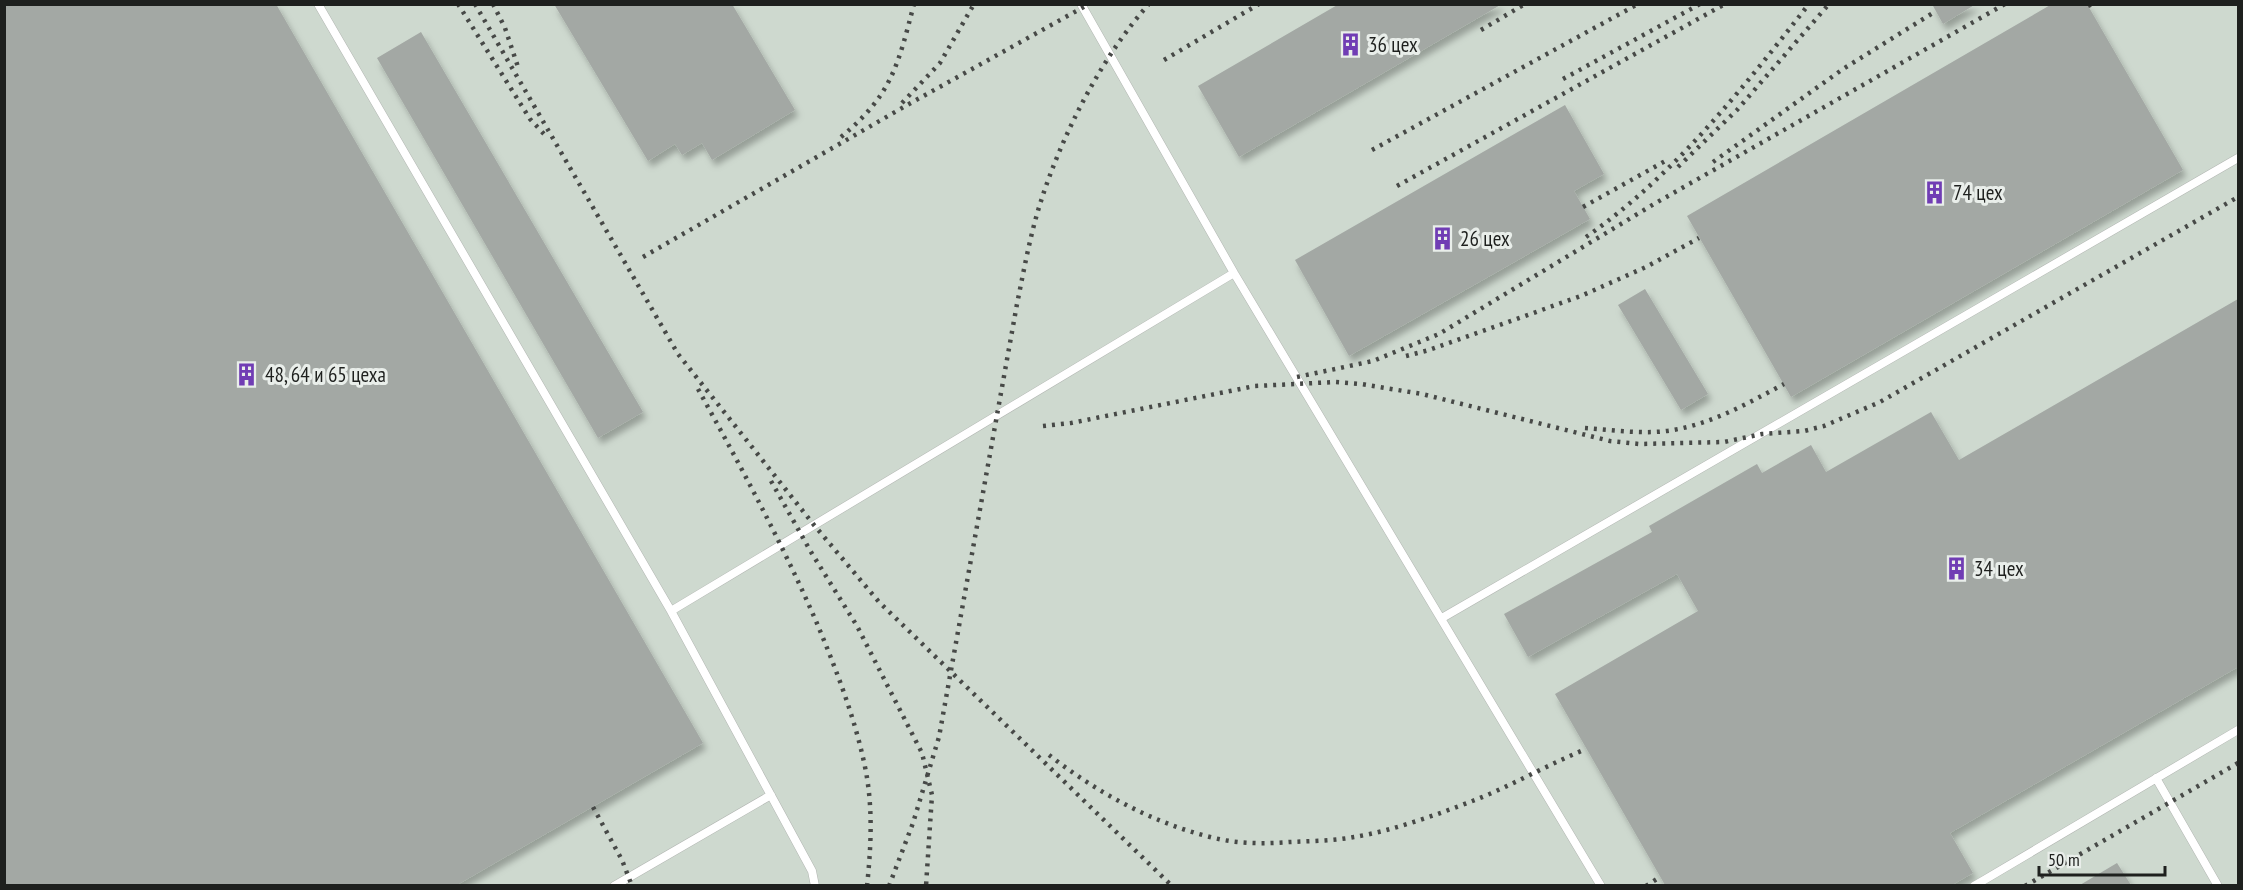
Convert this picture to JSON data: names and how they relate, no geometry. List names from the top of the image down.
{
  "places": {
    "building": [
      "36 цех",
      "74 цех",
      "26 цех",
      "48, 64 и 65 цеха",
      "34 цех"
    ]
  },
  "scale_bar": "50 m"
}
